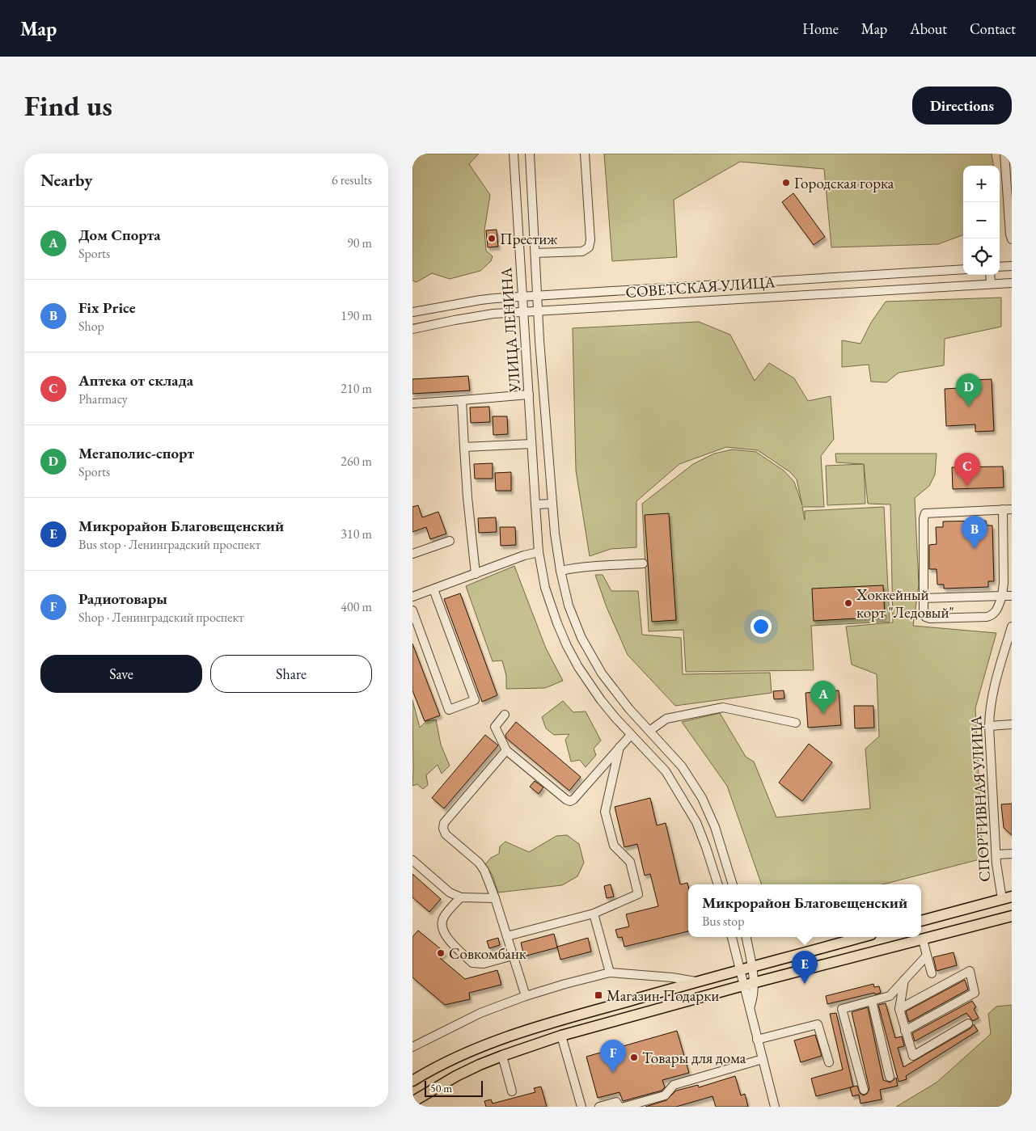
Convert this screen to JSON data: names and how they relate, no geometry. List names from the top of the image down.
{
  "streets": {
    "street": ["СОВЕТСКАЯ УЛИЦА", "УЛИЦА ЛЕНИНА", "СПОРТИВНАЯ УЛИЦА"]
  },
  "crossings": [
    ["СОВЕТСКАЯ УЛИЦА", "УЛИЦА ЛЕНИНА"]
  ],
  "places": {
    "other": [
      "Городская горка",
      "Престиж",
      "Хоккейный корт \"Ледовый\"",
      "Совкомбанк",
      "Товары для дома"
    ],
    "transit": ["Магазин Подарки"]
  },
  "scale_bar": "50 m",
  "page": {
    "header": "Map",
    "nav": [
      "Home",
      "Map",
      "About",
      "Contact"
    ],
    "buttons": [
      "Directions",
      ["Save", "Share"]
    ],
    "title": "Find us",
    "heading": ["Nearby", "6 results"],
    "map_buttons": ["+", "−"],
    "list": [
      {
        "mark": "A",
        "name": "Дом Спорта",
        "note": "Sports",
        "value": "90 m"
      },
      {
        "mark": "B",
        "name": "Fix Price",
        "note": "Shop",
        "value": "190 m"
      },
      {
        "mark": "C",
        "name": "Аптека от склада",
        "note": "Pharmacy",
        "value": "210 m"
      },
      {
        "mark": "D",
        "name": "Мегаполис-спорт",
        "note": "Sports",
        "value": "260 m"
      },
      {
        "mark": "E",
        "name": "Микрорайон Благовещенский",
        "note": "Bus stop · Ленинградский проспект",
        "value": "310 m"
      },
      {
        "mark": "F",
        "name": "Радиотовары",
        "note": "Shop · Ленинградский проспект",
        "value": "400 m"
      }
    ],
    "pins": [
      "D",
      "C",
      "B",
      "A",
      "E",
      "F"
    ],
    "popup": ["Микрорайон Благовещенский", "Bus stop"],
    "scale": "50 m"
  }
}
